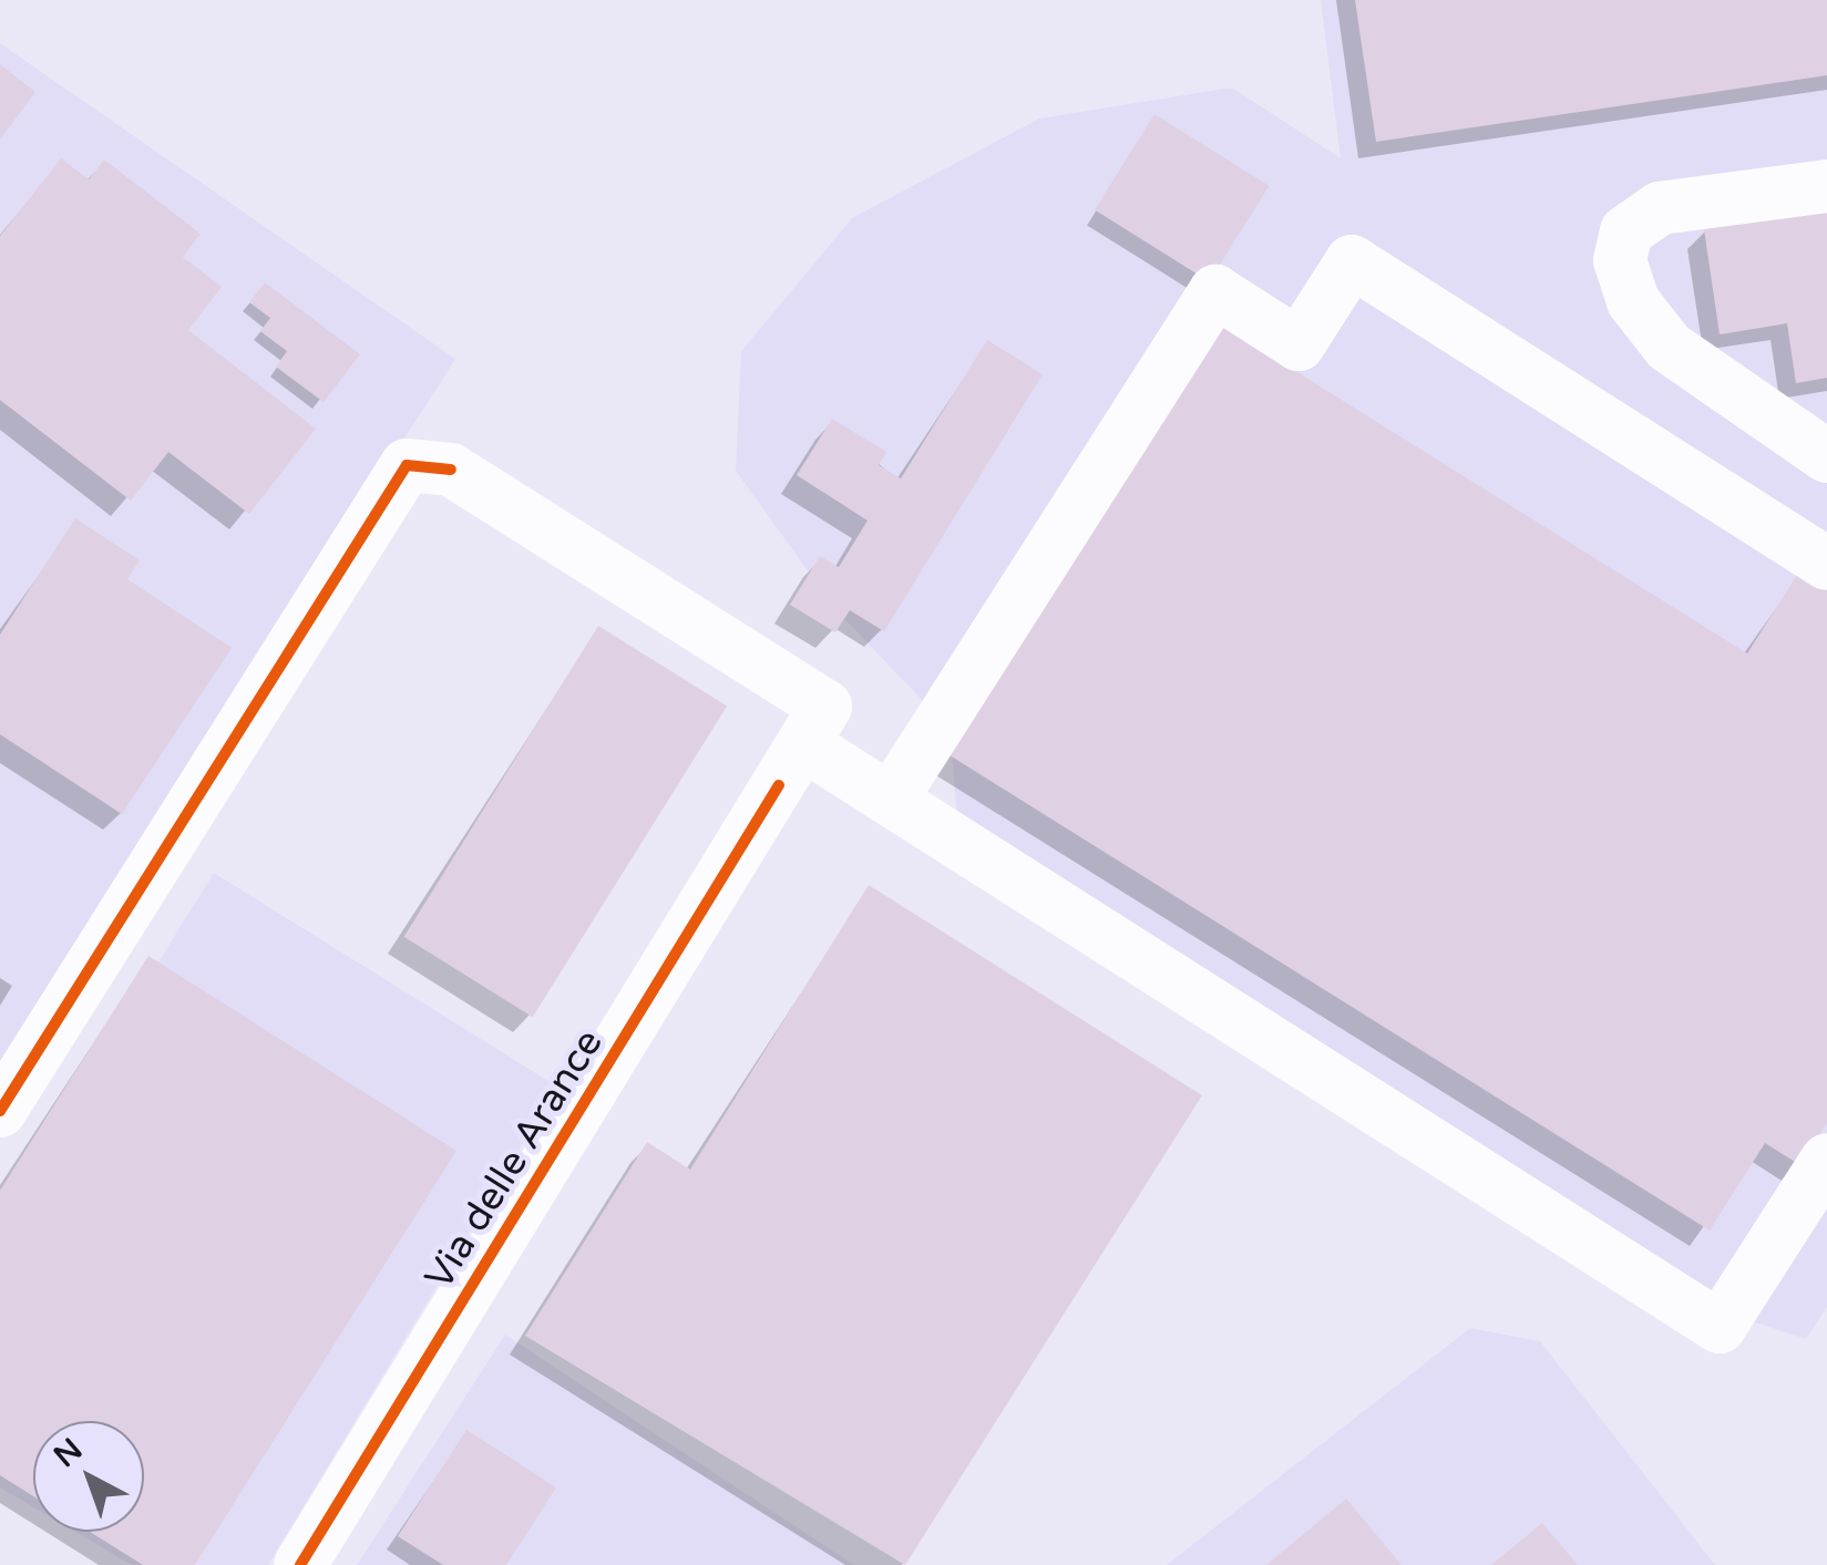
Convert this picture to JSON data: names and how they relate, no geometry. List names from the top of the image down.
{
  "streets": {
    "street": ["Via delle Arance"]
  },
  "north": "top left"
}
